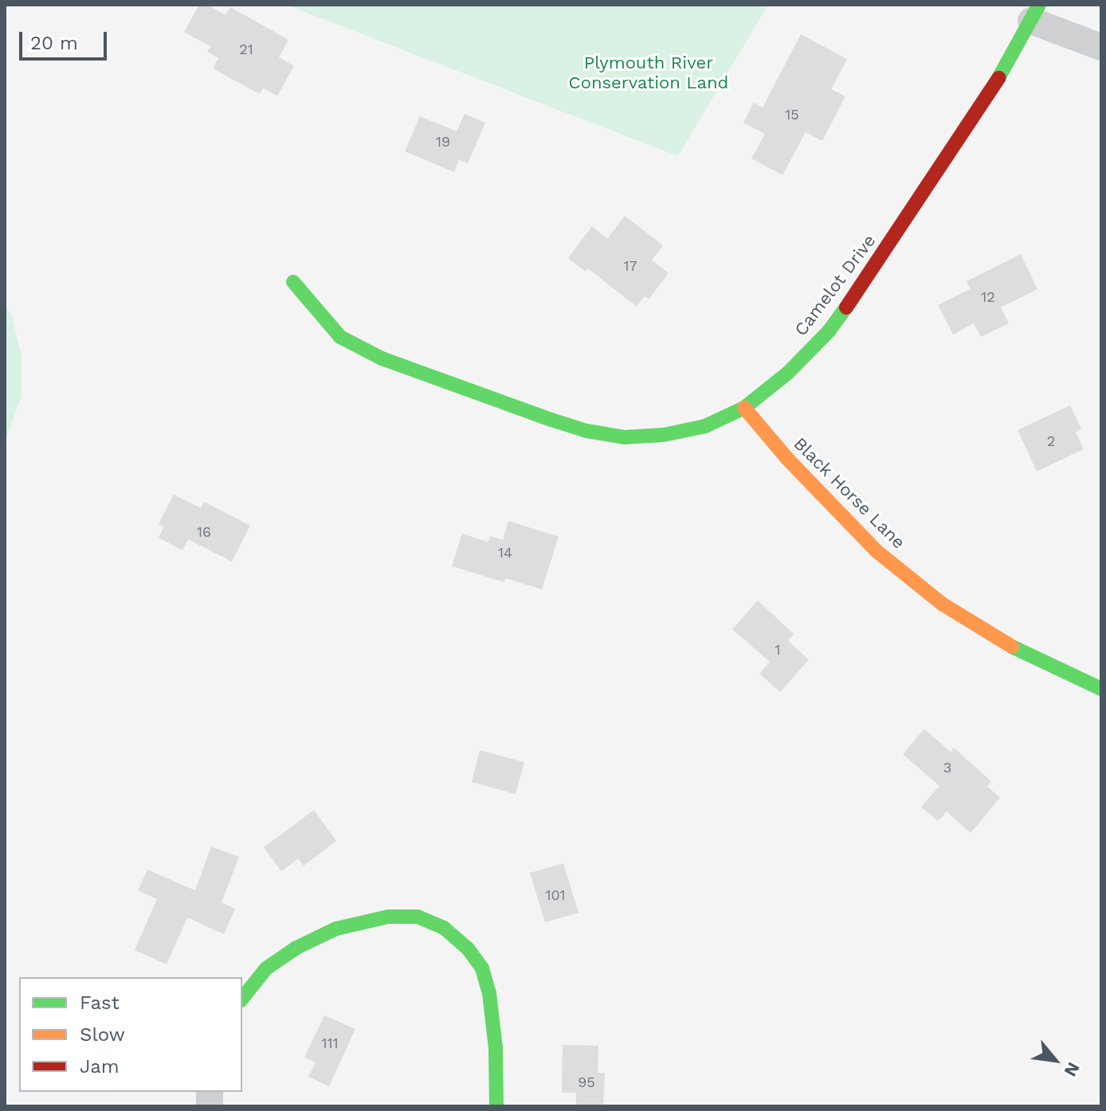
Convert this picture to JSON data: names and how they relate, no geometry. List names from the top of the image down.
{
  "streets": {
    "street": ["Camelot Drive", "Black Horse Lane"]
  },
  "crossings": [
    ["Camelot Drive", "Black Horse Lane"]
  ],
  "parks": ["Plymouth River Conservation Land"],
  "house_numbers": [
    "21",
    "15",
    "19",
    "17",
    "12",
    "2",
    "16",
    "14",
    "1",
    "3",
    "101",
    "111",
    "95"
  ],
  "legend": ["Fast", "Slow", "Jam"],
  "scale_bar": "20 m",
  "north": "bottom right"
}
